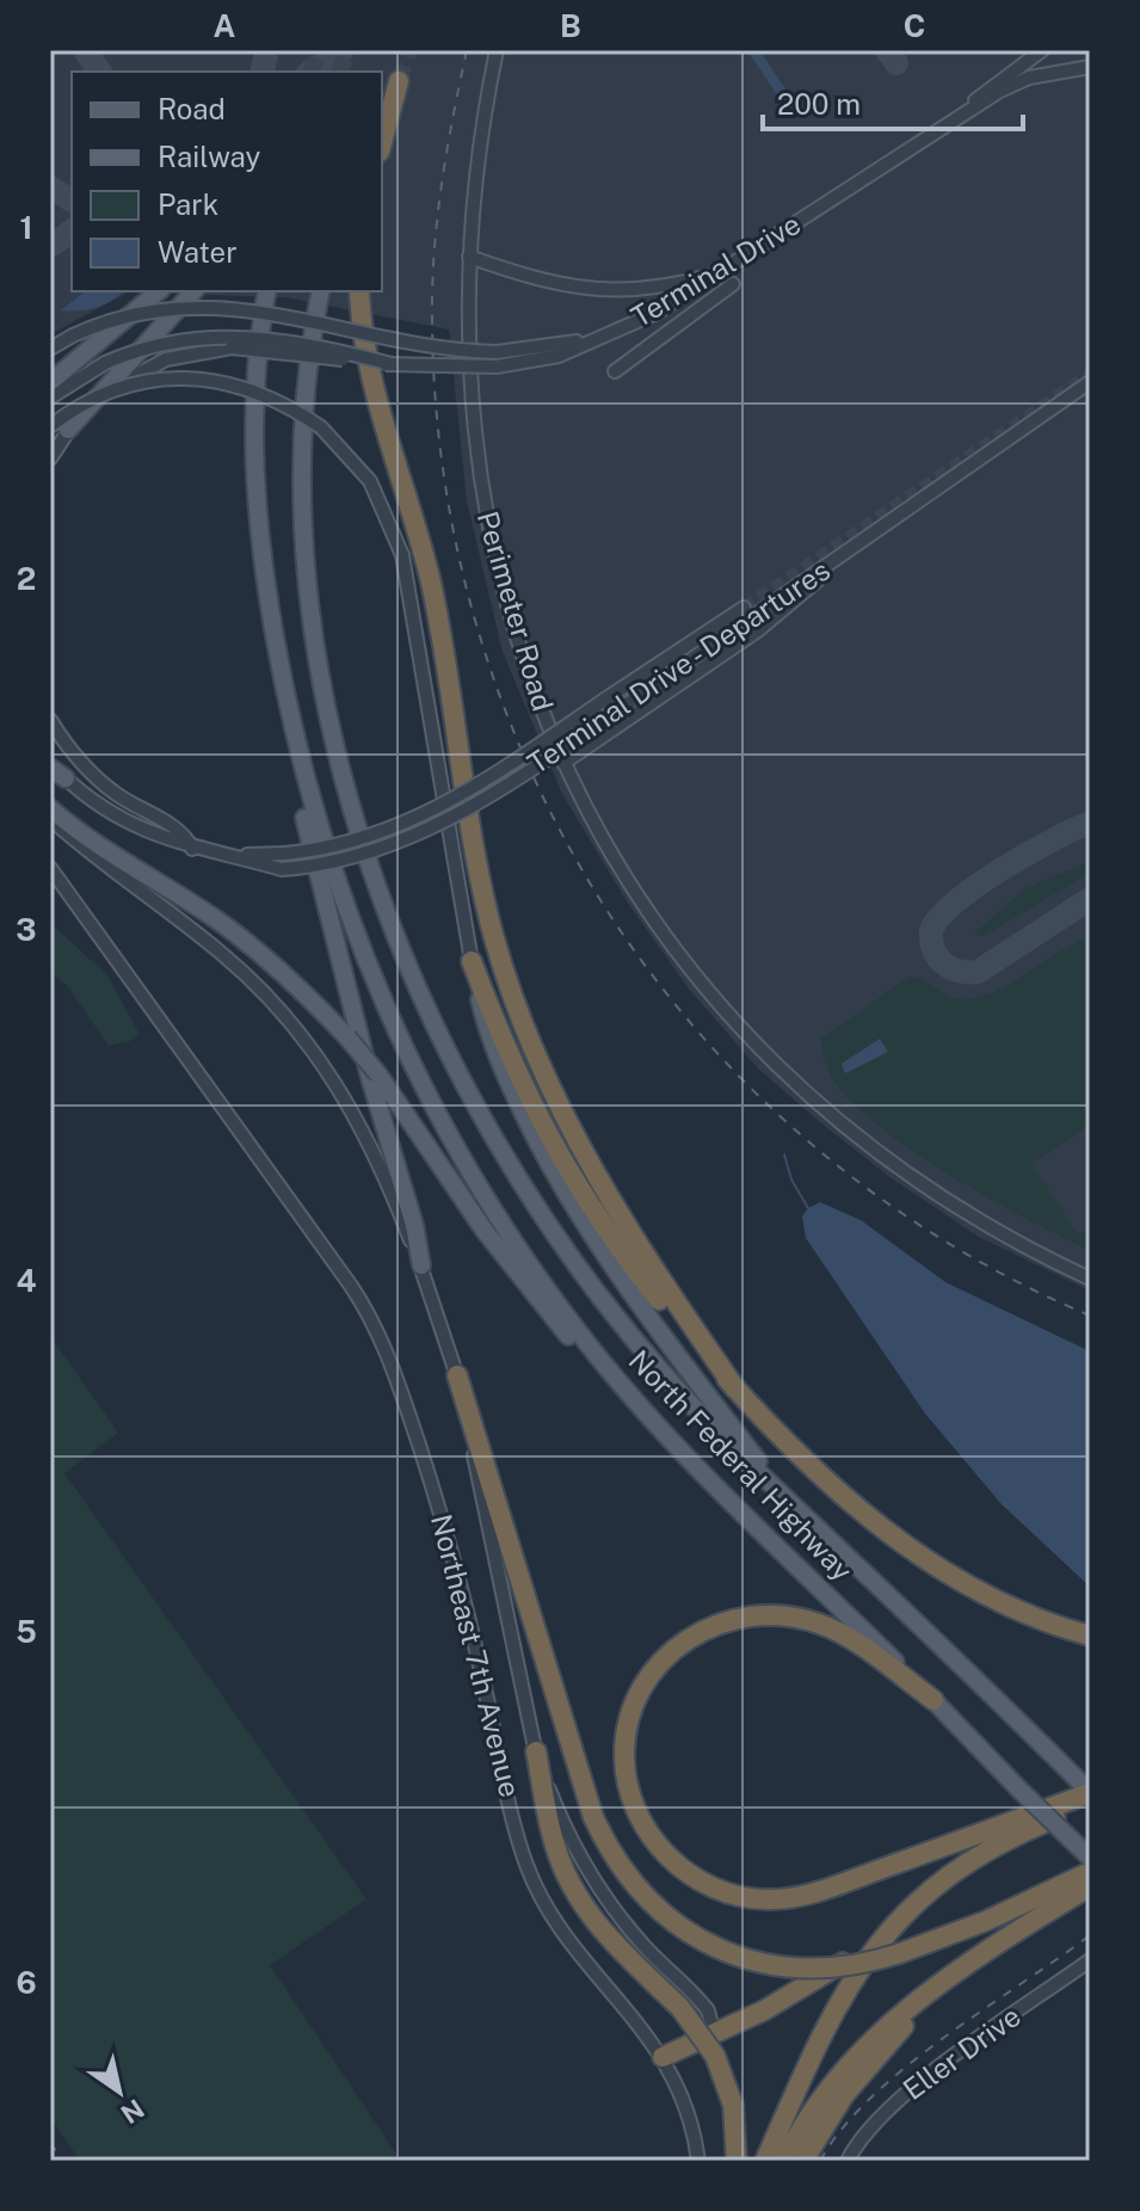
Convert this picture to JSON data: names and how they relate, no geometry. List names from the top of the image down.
{
  "streets": {
    "main road": ["North Federal Highway"],
    "street": [
      "Terminal Drive",
      "Perimeter Road",
      "Terminal Drive - Departures",
      "Northeast 7th Avenue",
      "Eller Drive"
    ]
  },
  "legend": [
    "Road",
    "Railway",
    "Park",
    "Water"
  ],
  "scale_bar": "200 m",
  "north": "bottom right",
  "grid": {
    "columns": ["A", "B", "C"],
    "rows": [
      "1",
      "2",
      "3",
      "4",
      "5",
      "6"
    ]
  }
}
